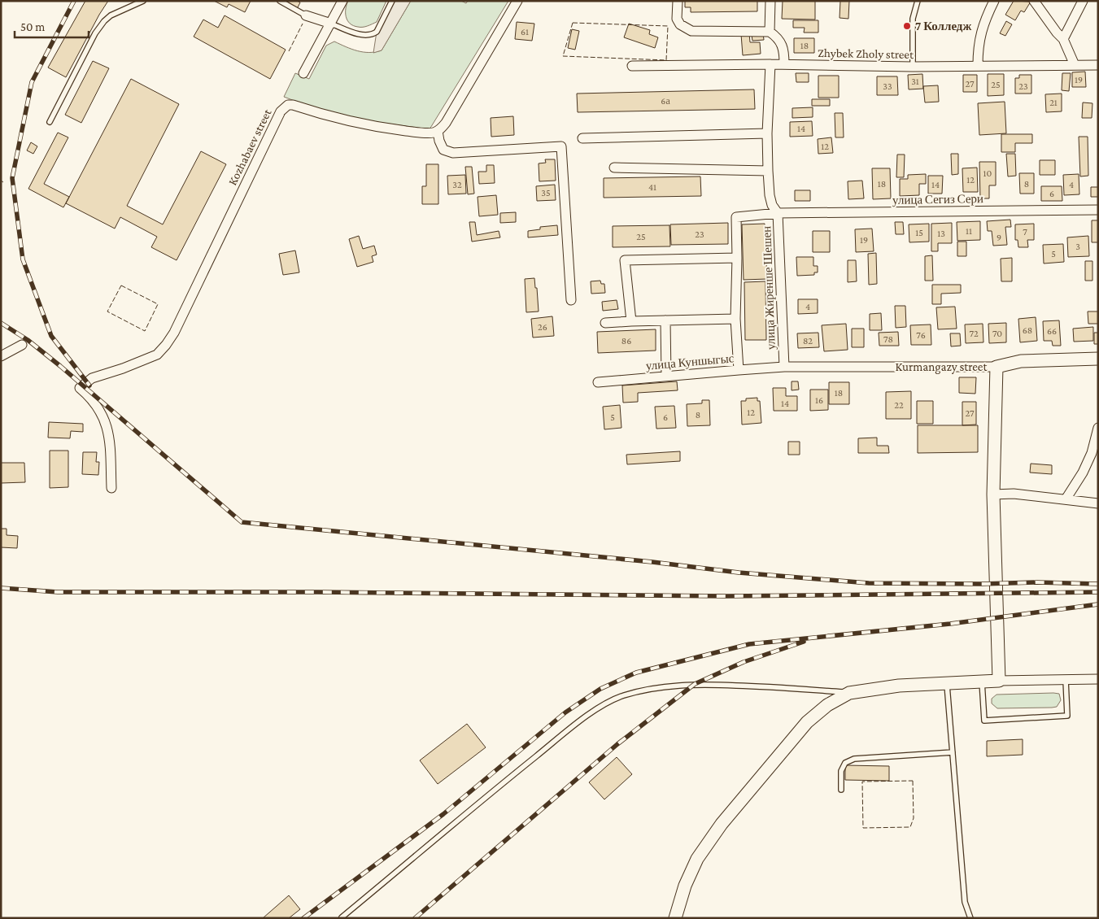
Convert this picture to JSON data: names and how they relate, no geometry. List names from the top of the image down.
{
  "streets": {
    "main road": ["Kurmangazy street"],
    "street": [
      "Zhybek Zholy street",
      "Kozhabaev street",
      "улица Сегиз Сери",
      "улица Жиренше Шешен",
      "улица Куншыгыс"
    ]
  },
  "crossings": [
    ["Zhybek Zholy street", "улица Жиренше Шешен"],
    ["улица Сегиз Сери", "улица Жиренше Шешен"],
    ["улица Жиренше Шешен", "улица Куншыгыс"],
    ["улица Жиренше Шешен", "Kurmangazy street"],
    ["улица Куншыгыс", "Kurmangazy street"]
  ],
  "places": ["7 Колледж"],
  "house_numbers": [
    "61",
    "18",
    "19",
    "31",
    "27",
    "25",
    "33",
    "23",
    "6а",
    "21",
    "14",
    "12",
    "10",
    "12",
    "18",
    "8",
    "32",
    "14",
    "4",
    "41",
    "35",
    "6",
    "11",
    "7",
    "15",
    "13",
    "23",
    "25",
    "9",
    "19",
    "3",
    "5",
    "4",
    "26",
    "68",
    "66",
    "72",
    "70",
    "76",
    "78",
    "86",
    "82",
    "18",
    "16",
    "14",
    "22",
    "12",
    "27",
    "8",
    "5",
    "6"
  ],
  "scale_bar": "50 m"
}
